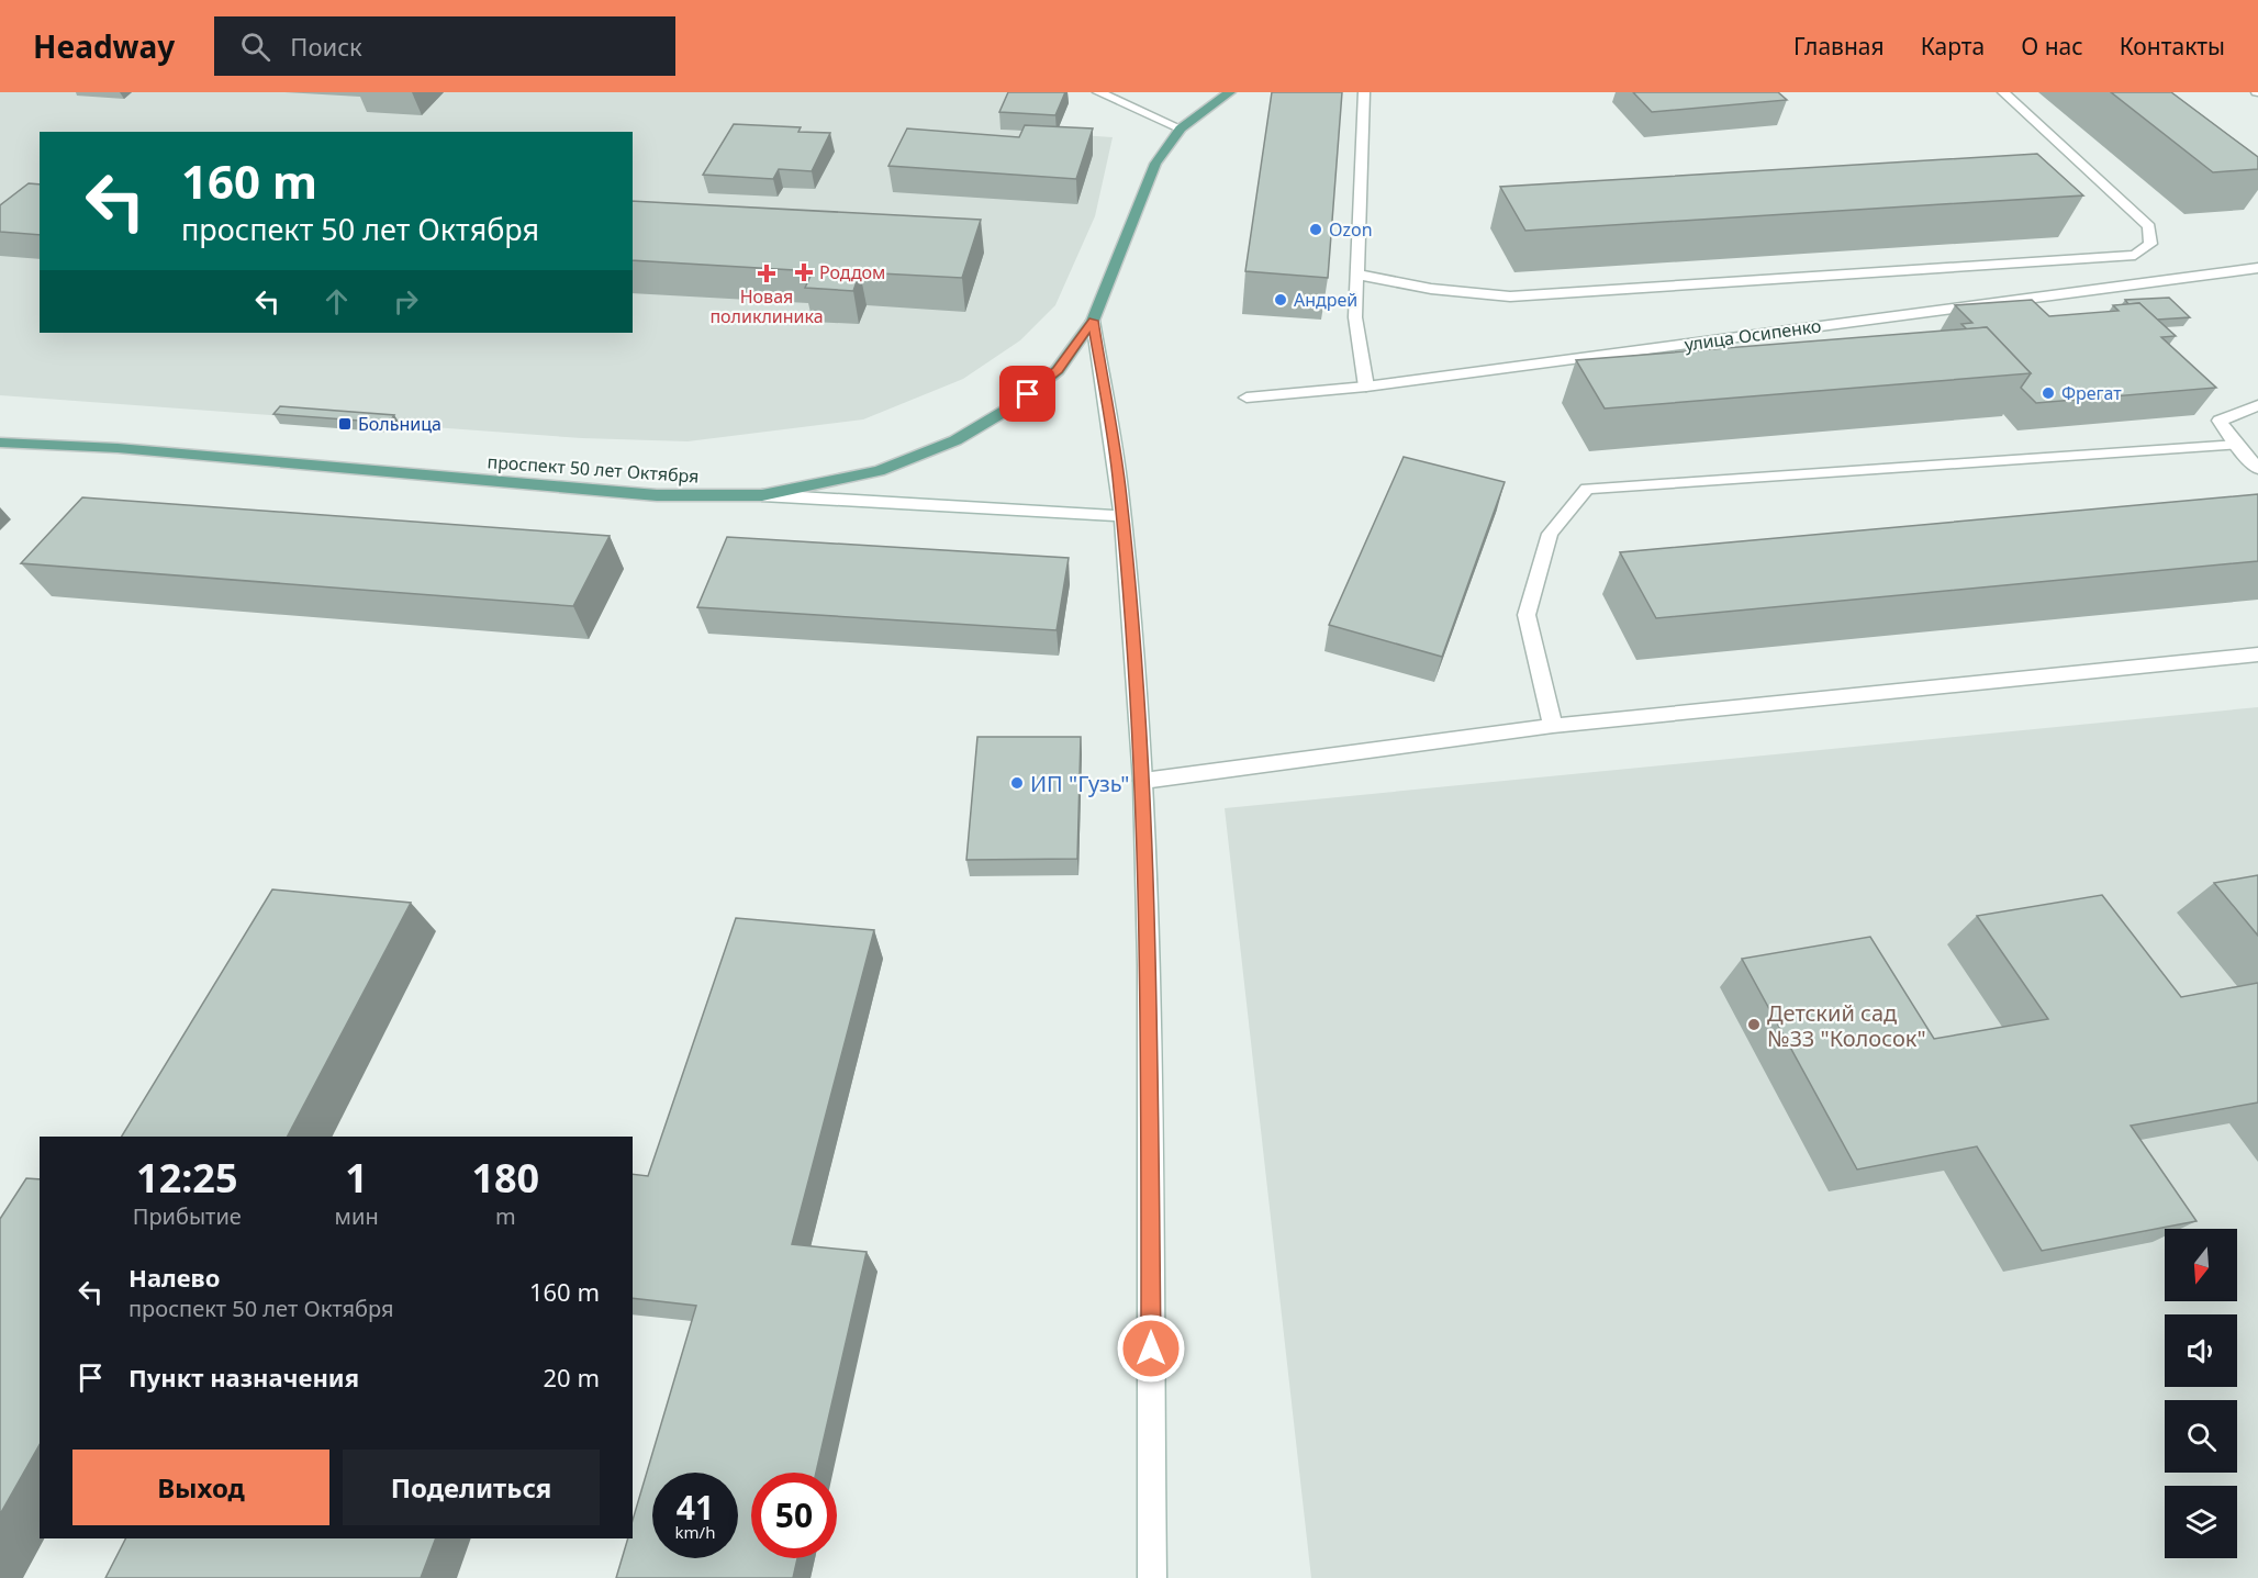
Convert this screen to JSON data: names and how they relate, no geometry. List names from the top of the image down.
{
  "streets": {
    "main road": ["проспект 50 лет Октября"],
    "street": ["улица Осипенко"]
  },
  "places": {
    "other": [
      "Ozon",
      "Андрей",
      "Фрегат",
      "ИП \"Гузь\"",
      "Детский сад №33 \"Колосок\""
    ],
    "health": ["Роддом", "Новая поликлиника"],
    "transit": ["Больница"]
  },
  "north": "bottom",
  "page": {
    "header": "Headway",
    "search": "Поиск",
    "nav": [
      "Главная",
      "Карта",
      "О нас",
      "Контакты"
    ],
    "turn": ["160 m", "проспект 50 лет Октября"],
    "eta": [
      "12:25",
      "Прибытие",
      "1",
      "мин",
      "180",
      "m"
    ],
    "list": [
      {
        "name": "Налево",
        "note": "проспект 50 лет Октября",
        "value": "160 m"
      },
      {
        "name": "Пункт назначения",
        "value": "20 m"
      }
    ],
    "buttons": ["Выход", "Поделиться"],
    "speed": "41 km/h",
    "limit": "50"
  }
}
